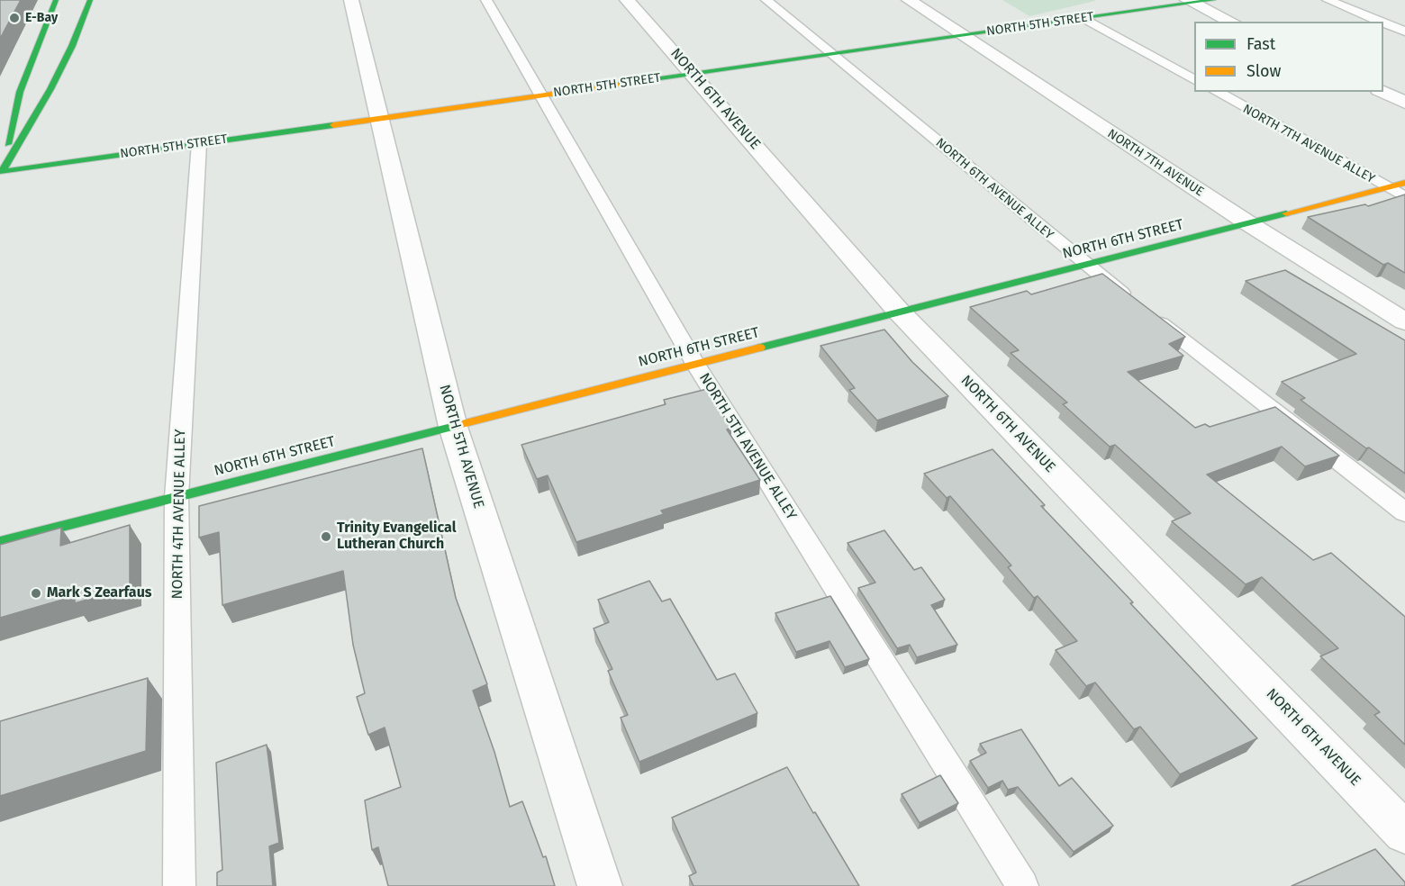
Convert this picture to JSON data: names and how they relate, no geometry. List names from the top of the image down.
{
  "streets": {
    "street": [
      "NORTH 5TH STREET",
      "NORTH 6TH AVENUE",
      "NORTH 7TH AVENUE",
      "NORTH 6TH STREET",
      "NORTH 5TH AVENUE"
    ],
    "lane": [
      "NORTH 7TH AVENUE ALLEY",
      "NORTH 6TH AVENUE ALLEY",
      "NORTH 5TH AVENUE ALLEY",
      "NORTH 4TH AVENUE ALLEY"
    ]
  },
  "crossings": [
    ["NORTH 5TH STREET", "NORTH 6TH AVENUE"],
    ["NORTH 5TH STREET", "NORTH 7TH AVENUE"],
    ["NORTH 5TH STREET", "NORTH 6TH AVENUE ALLEY"],
    ["NORTH 5TH STREET", "NORTH 5TH AVENUE"],
    ["NORTH 5TH STREET", "NORTH 5TH AVENUE ALLEY"],
    ["NORTH 5TH STREET", "NORTH 4TH AVENUE ALLEY"],
    ["NORTH 6TH AVENUE", "NORTH 6TH STREET"],
    ["NORTH 7TH AVENUE ALLEY", "NORTH 6TH STREET"],
    ["NORTH 7TH AVENUE", "NORTH 6TH STREET"],
    ["NORTH 6TH AVENUE ALLEY", "NORTH 6TH STREET"],
    ["NORTH 6TH STREET", "NORTH 5TH AVENUE"],
    ["NORTH 6TH STREET", "NORTH 5TH AVENUE ALLEY"],
    ["NORTH 6TH STREET", "NORTH 4TH AVENUE ALLEY"]
  ],
  "places": ["E-Bay", "Trinity Evangelical Lutheran Church", "Mark S Zearfaus"],
  "legend": ["Fast", "Slow"]
}
